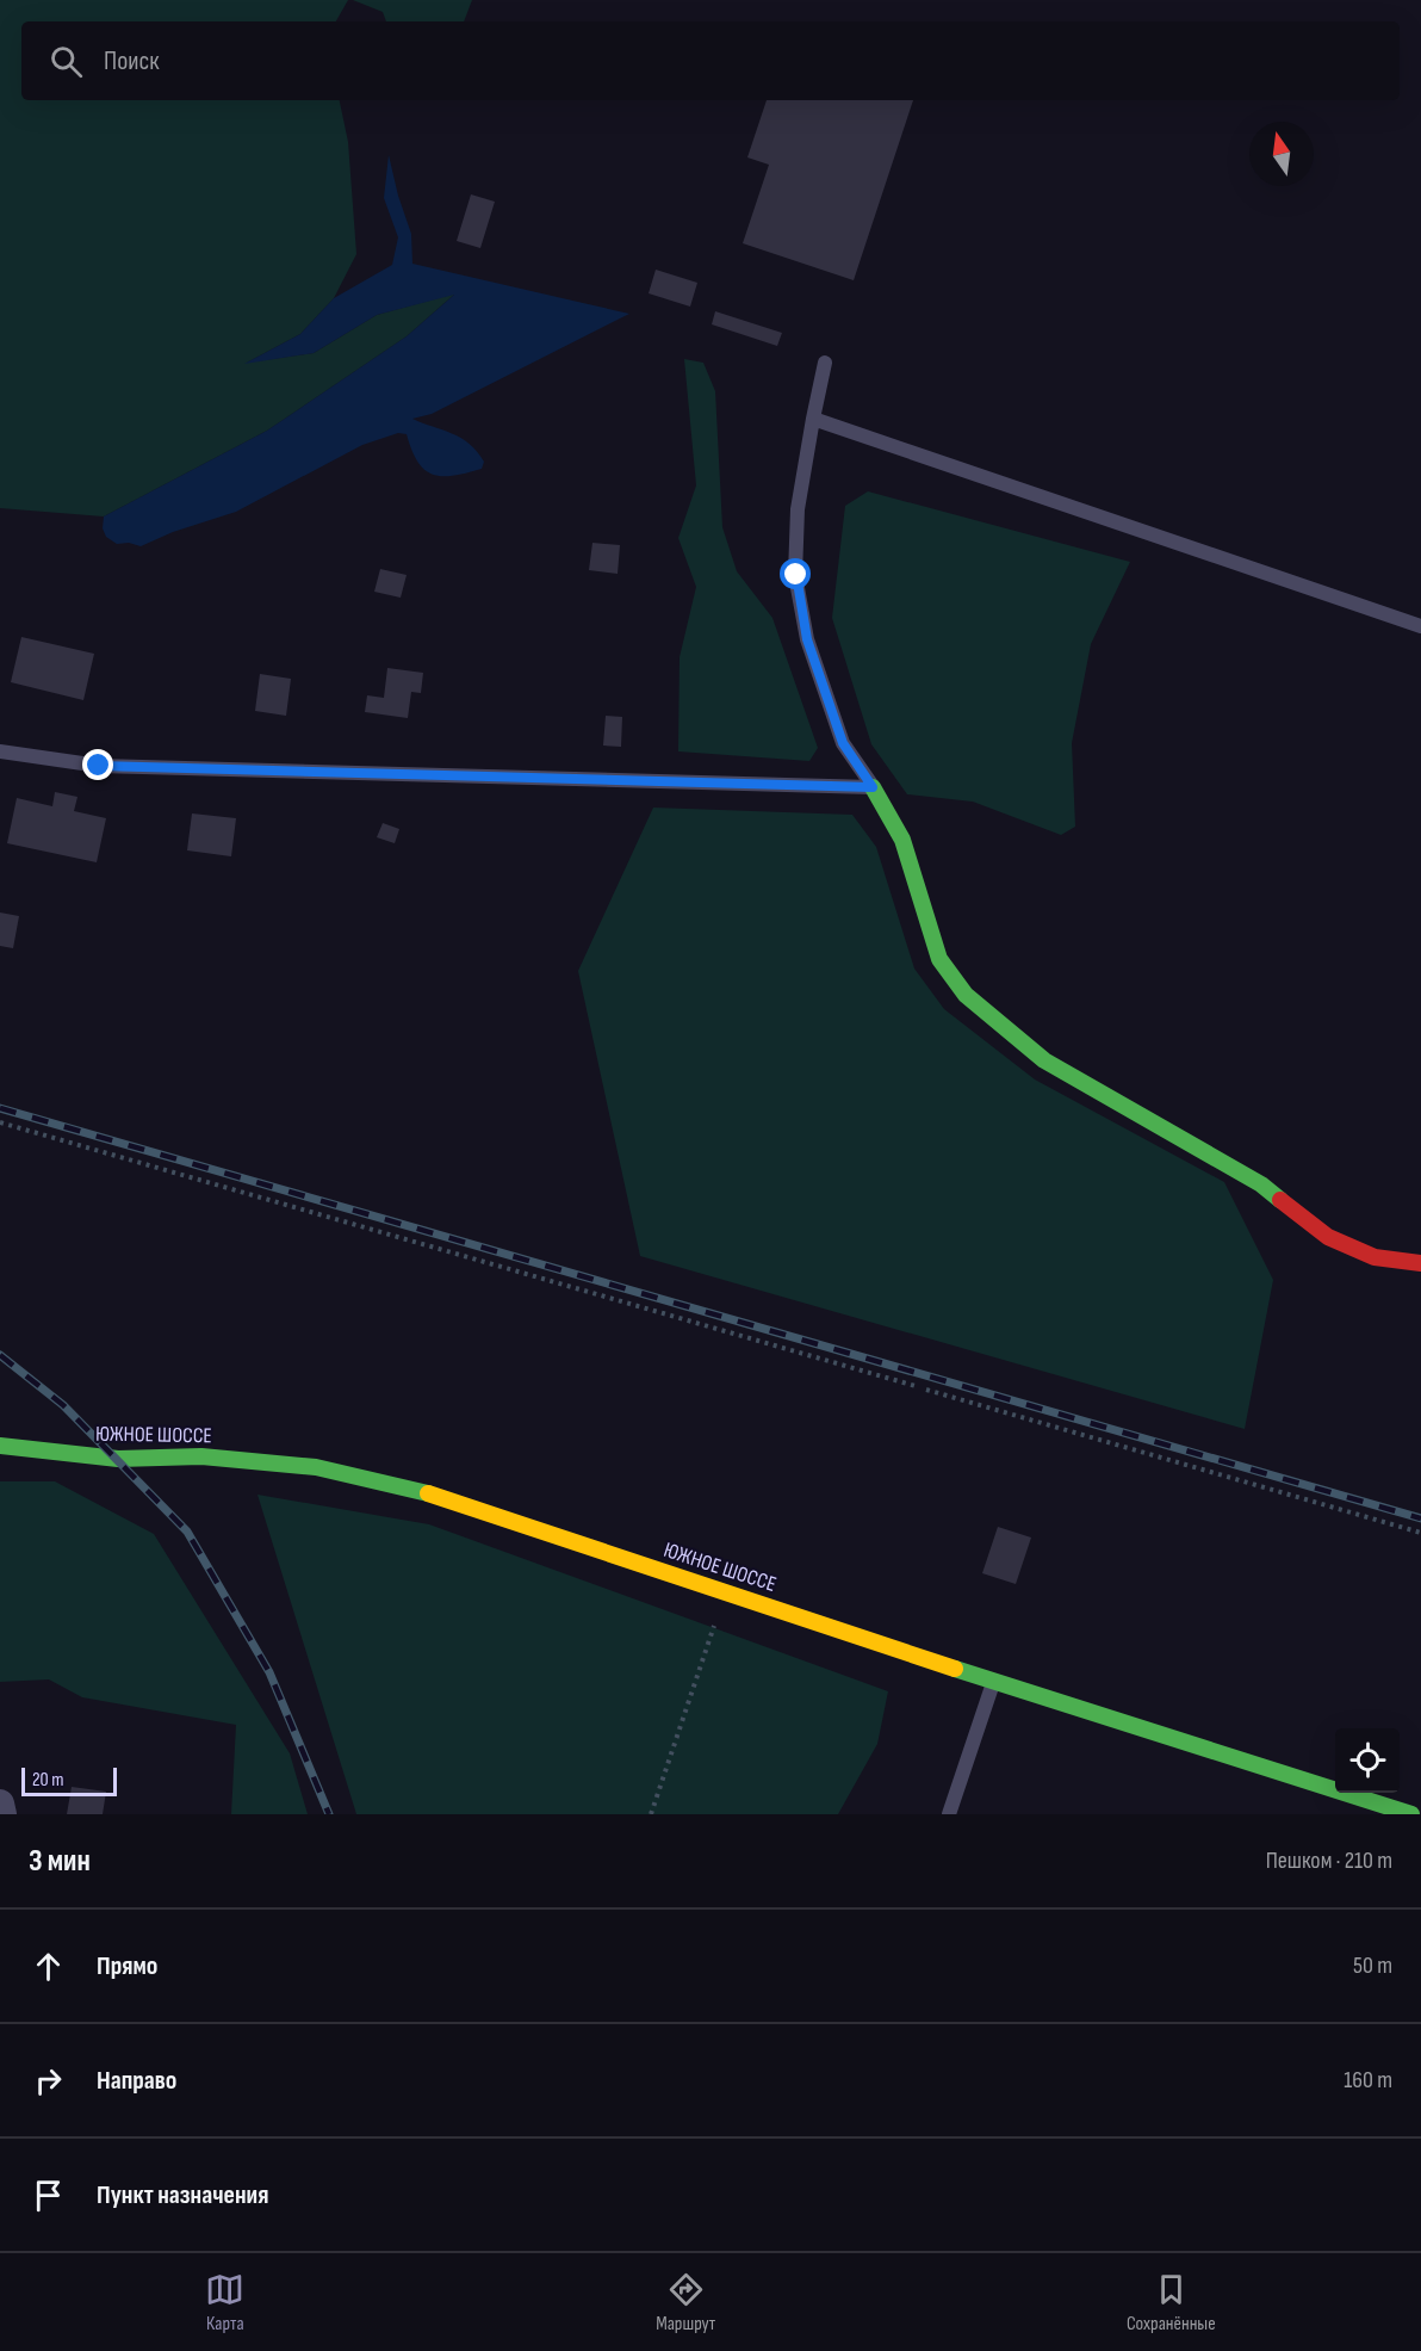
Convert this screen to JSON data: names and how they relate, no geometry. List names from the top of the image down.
{
  "streets": {
    "street": ["ЮЖНОЕ ШОССЕ"]
  },
  "scale_bar": "20 m",
  "north": "top",
  "page": {
    "search": "Поиск",
    "scale": "20 m",
    "heading": ["3 мин", "Пешком · 210 m"],
    "list": [
      ["Прямо", "50 m"],
      ["Направо", "160 m"],
      "Пункт назначения"
    ],
    "nav": ["Карта", "Маршрут", "Сохранённые"]
  }
}
